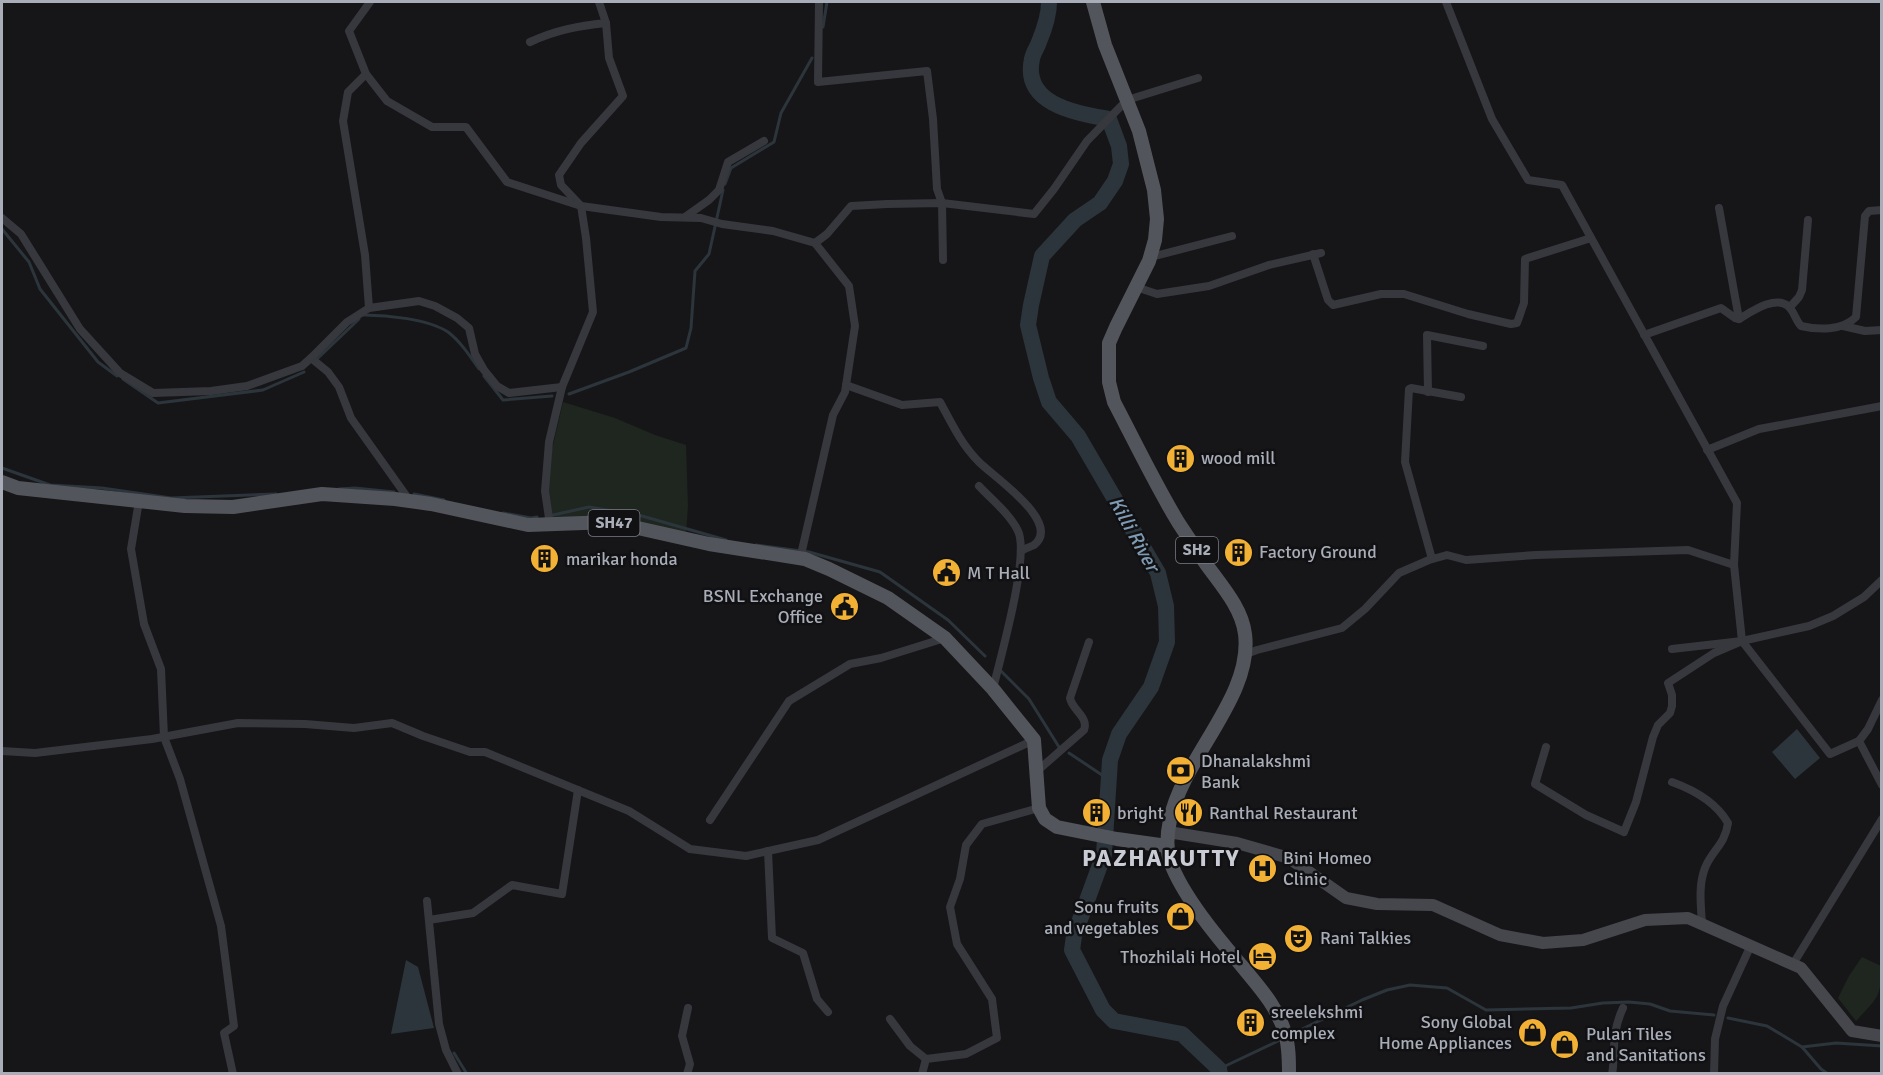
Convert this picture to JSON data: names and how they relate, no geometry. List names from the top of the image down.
{
  "streets": {
    "main road": ["SH47", "SH2"]
  },
  "districts": ["PAZHAKUTTY"],
  "water": ["Killi River"],
  "places": {
    "building": [
      "wood mill",
      "Factory Ground",
      "marikar honda",
      "bright",
      "sreelekshmi complex"
    ],
    "public building": ["M T Hall", "BSNL Exchange Office"],
    "bank": ["Dhanalakshmi Bank"],
    "restaurant": ["Ranthal Restaurant"],
    "hospital": ["Bini Homeo Clinic"],
    "shop": ["Sonu fruits and vegetables", "Sony Global Home Appliances", "Pulari Tiles and Sanitations"],
    "theatre": ["Rani Talkies"],
    "hotel": ["Thozhilali Hotel"]
  }
}
